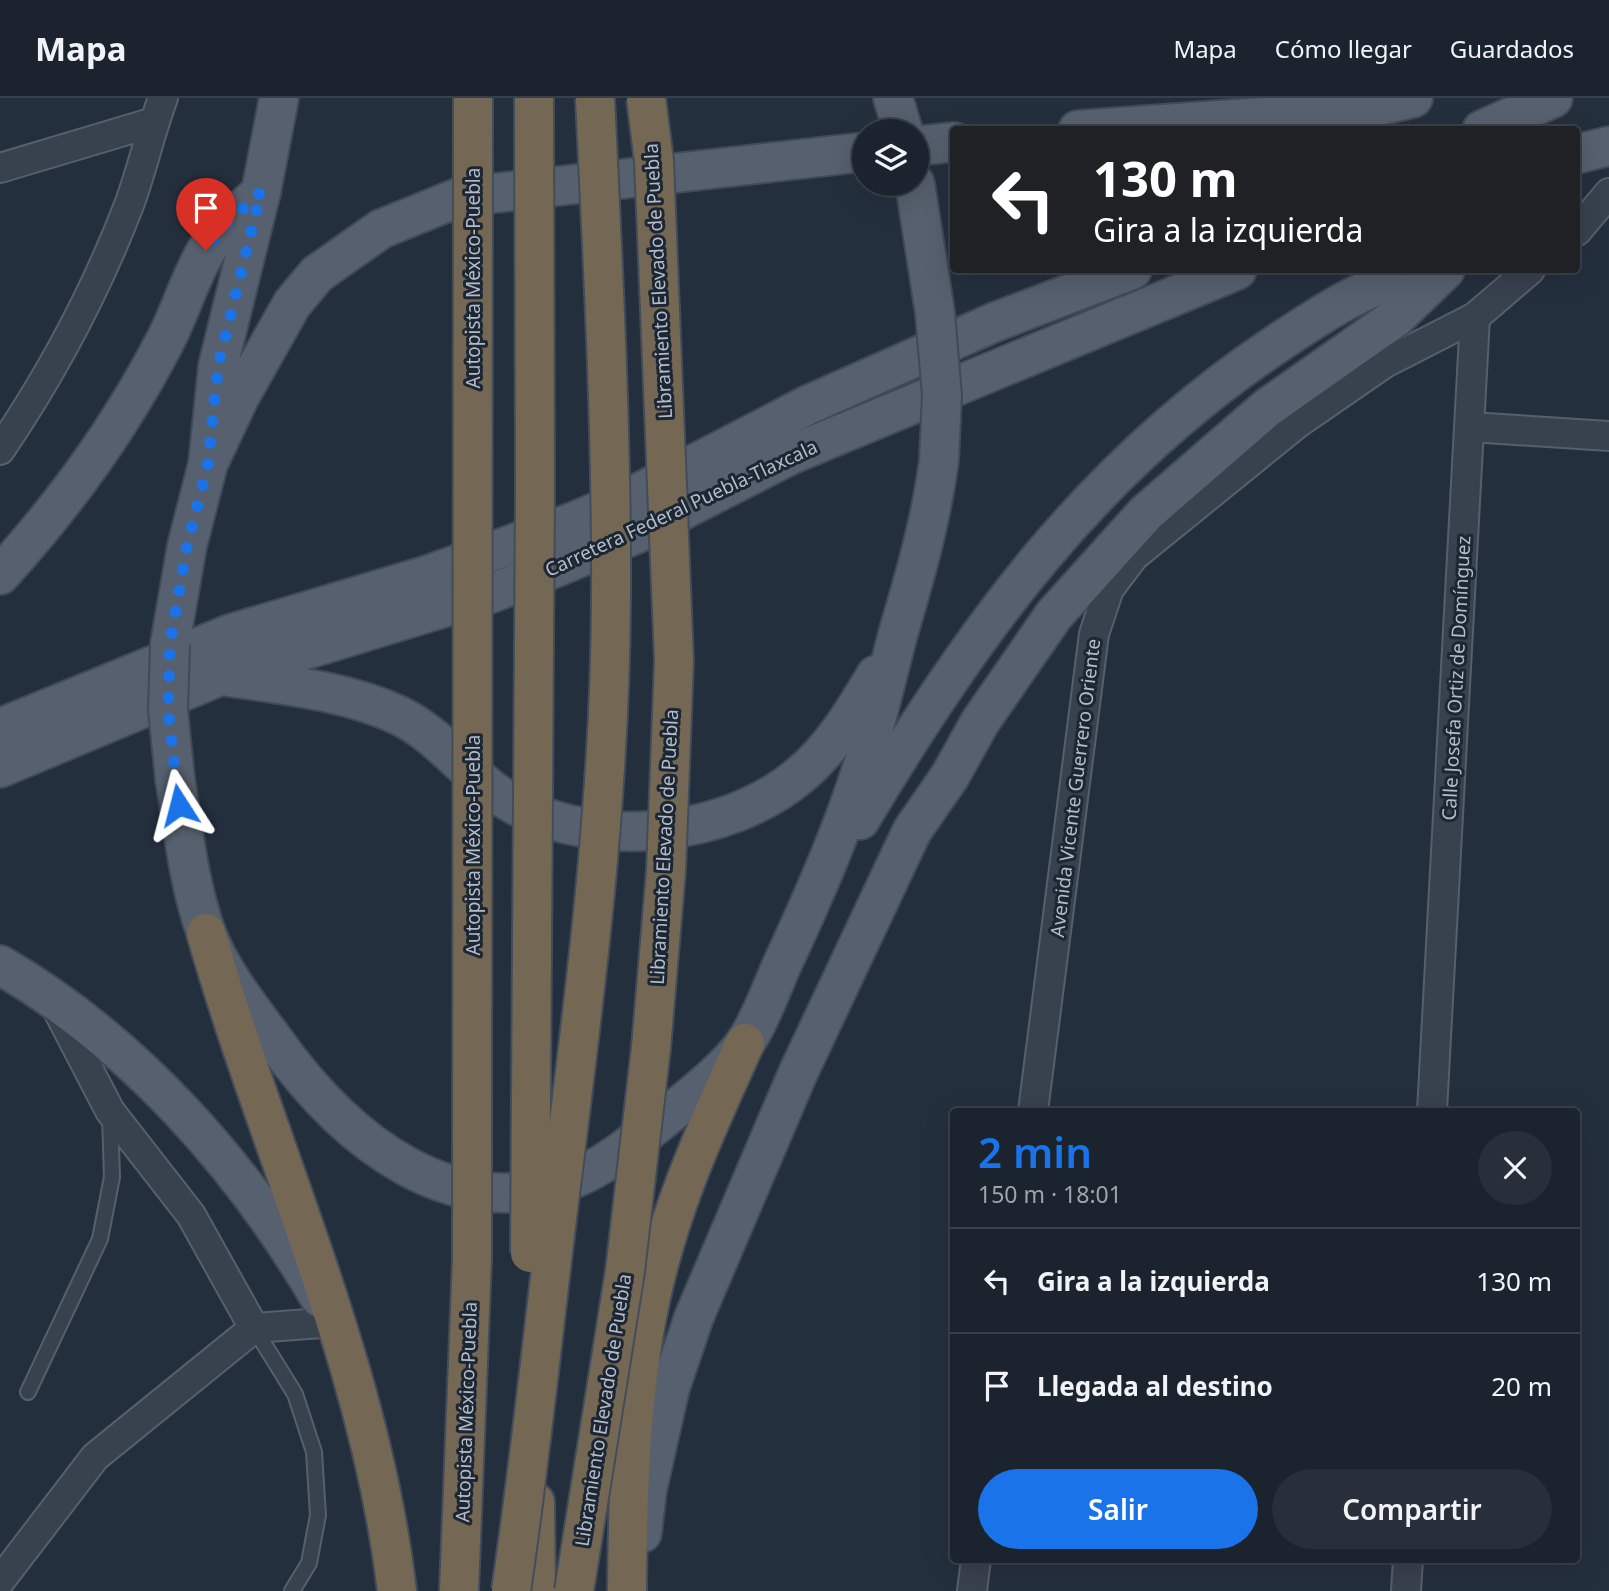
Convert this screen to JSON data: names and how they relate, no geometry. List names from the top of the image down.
{
  "streets": {
    "highway": ["Autopista México-Puebla", "Libramiento Elevado de Puebla"],
    "main road": ["Carretera Federal Puebla-Tlaxcala"],
    "street": ["Calle Josefa Ortiz de Domínguez", "Avenida Vicente Guerrero Oriente"]
  },
  "crossings": [
    ["Calle Josefa Ortiz de Domínguez", "Avenida Vicente Guerrero Oriente"]
  ],
  "page": {
    "header": "Mapa",
    "nav": ["Mapa", "Cómo llegar", "Guardados"],
    "turn": ["130 m", "Gira a la izquierda"],
    "heading": ["2 min", "150 m · 18:01"],
    "list": [
      {
        "name": "Gira a la izquierda",
        "value": "130 m"
      },
      {
        "name": "Llegada al destino",
        "value": "20 m"
      }
    ],
    "buttons": ["Salir", "Compartir"]
  }
}
